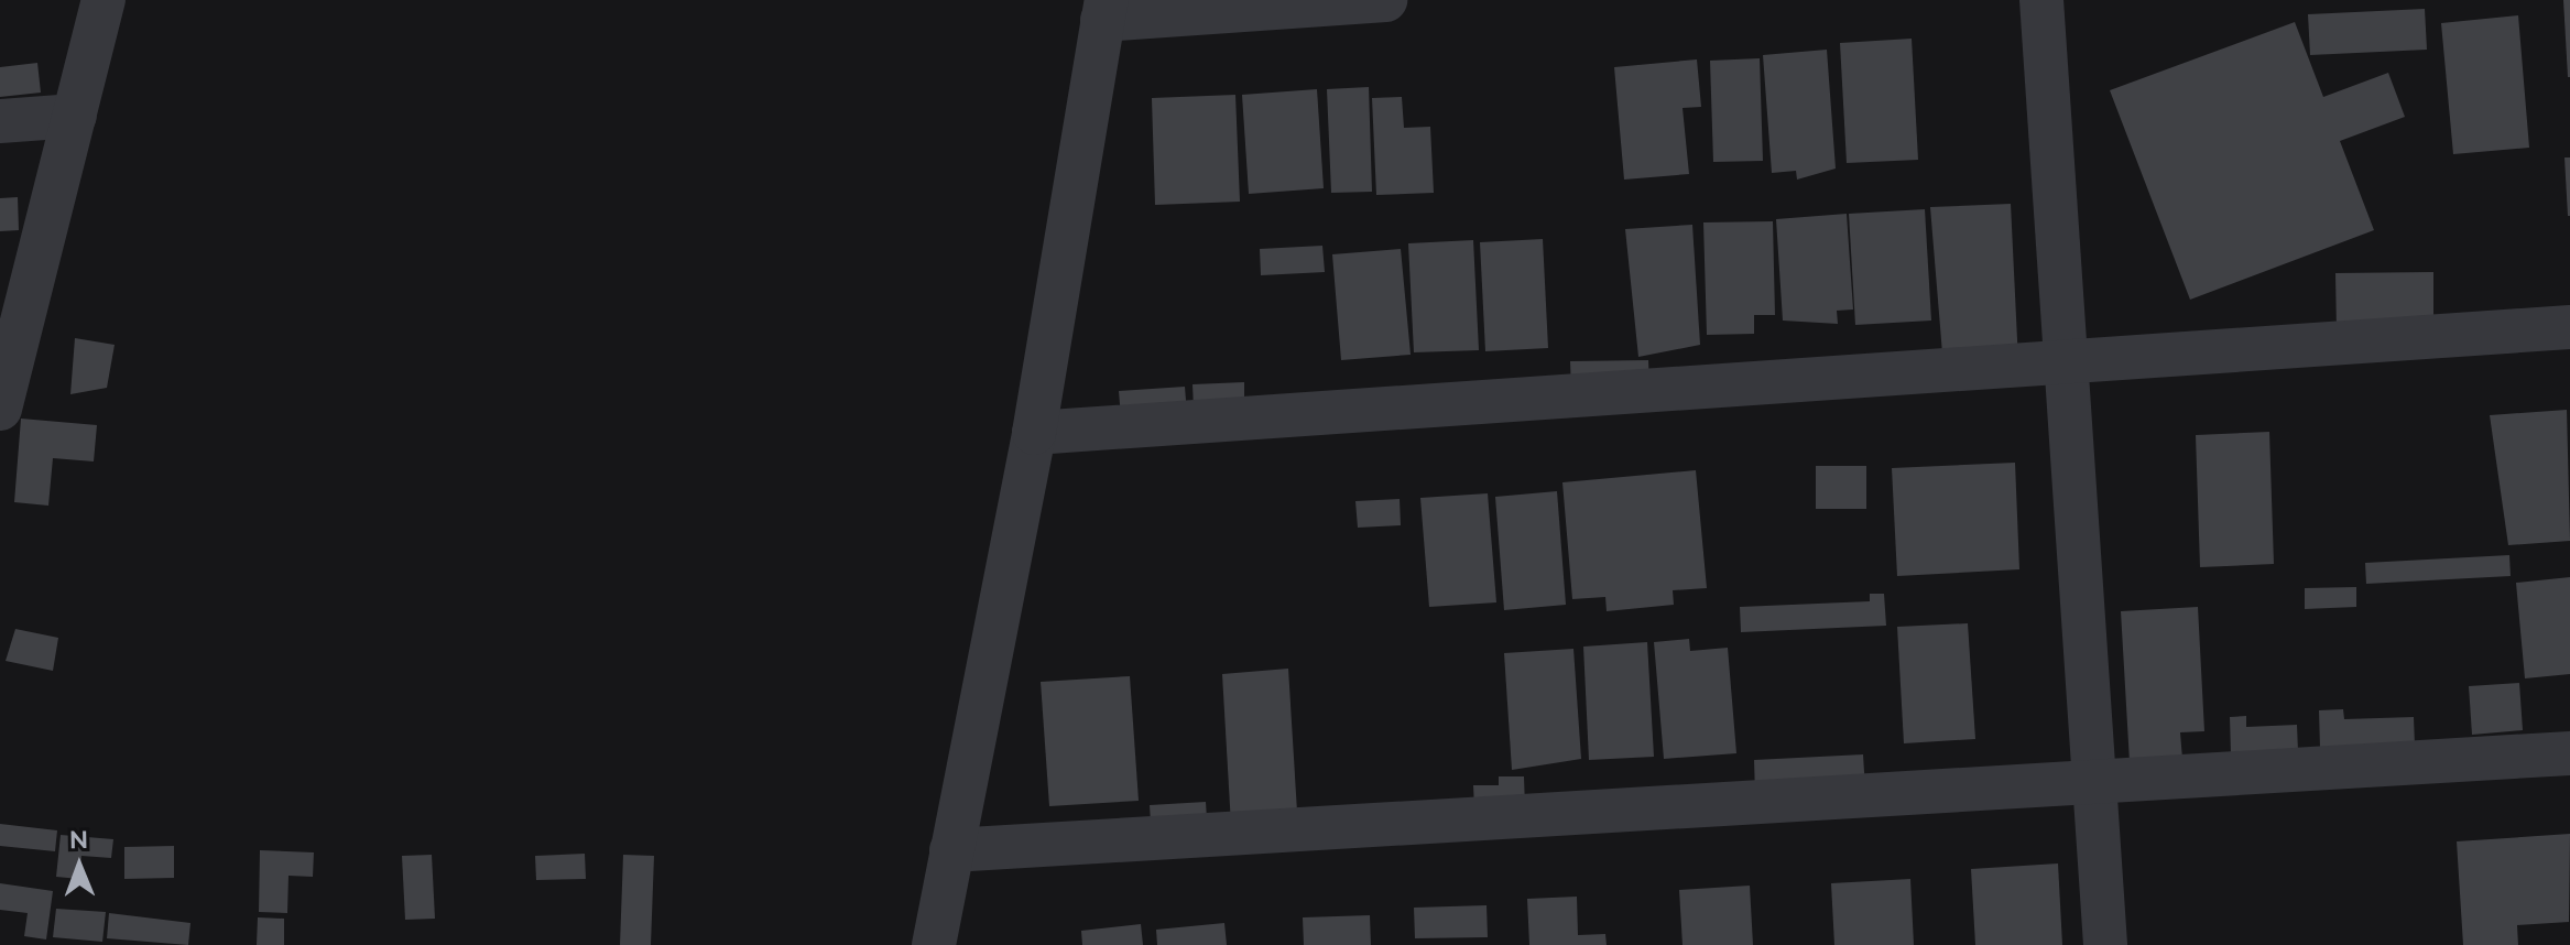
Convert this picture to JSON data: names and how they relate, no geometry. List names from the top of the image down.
{
  "north": "top"
}
